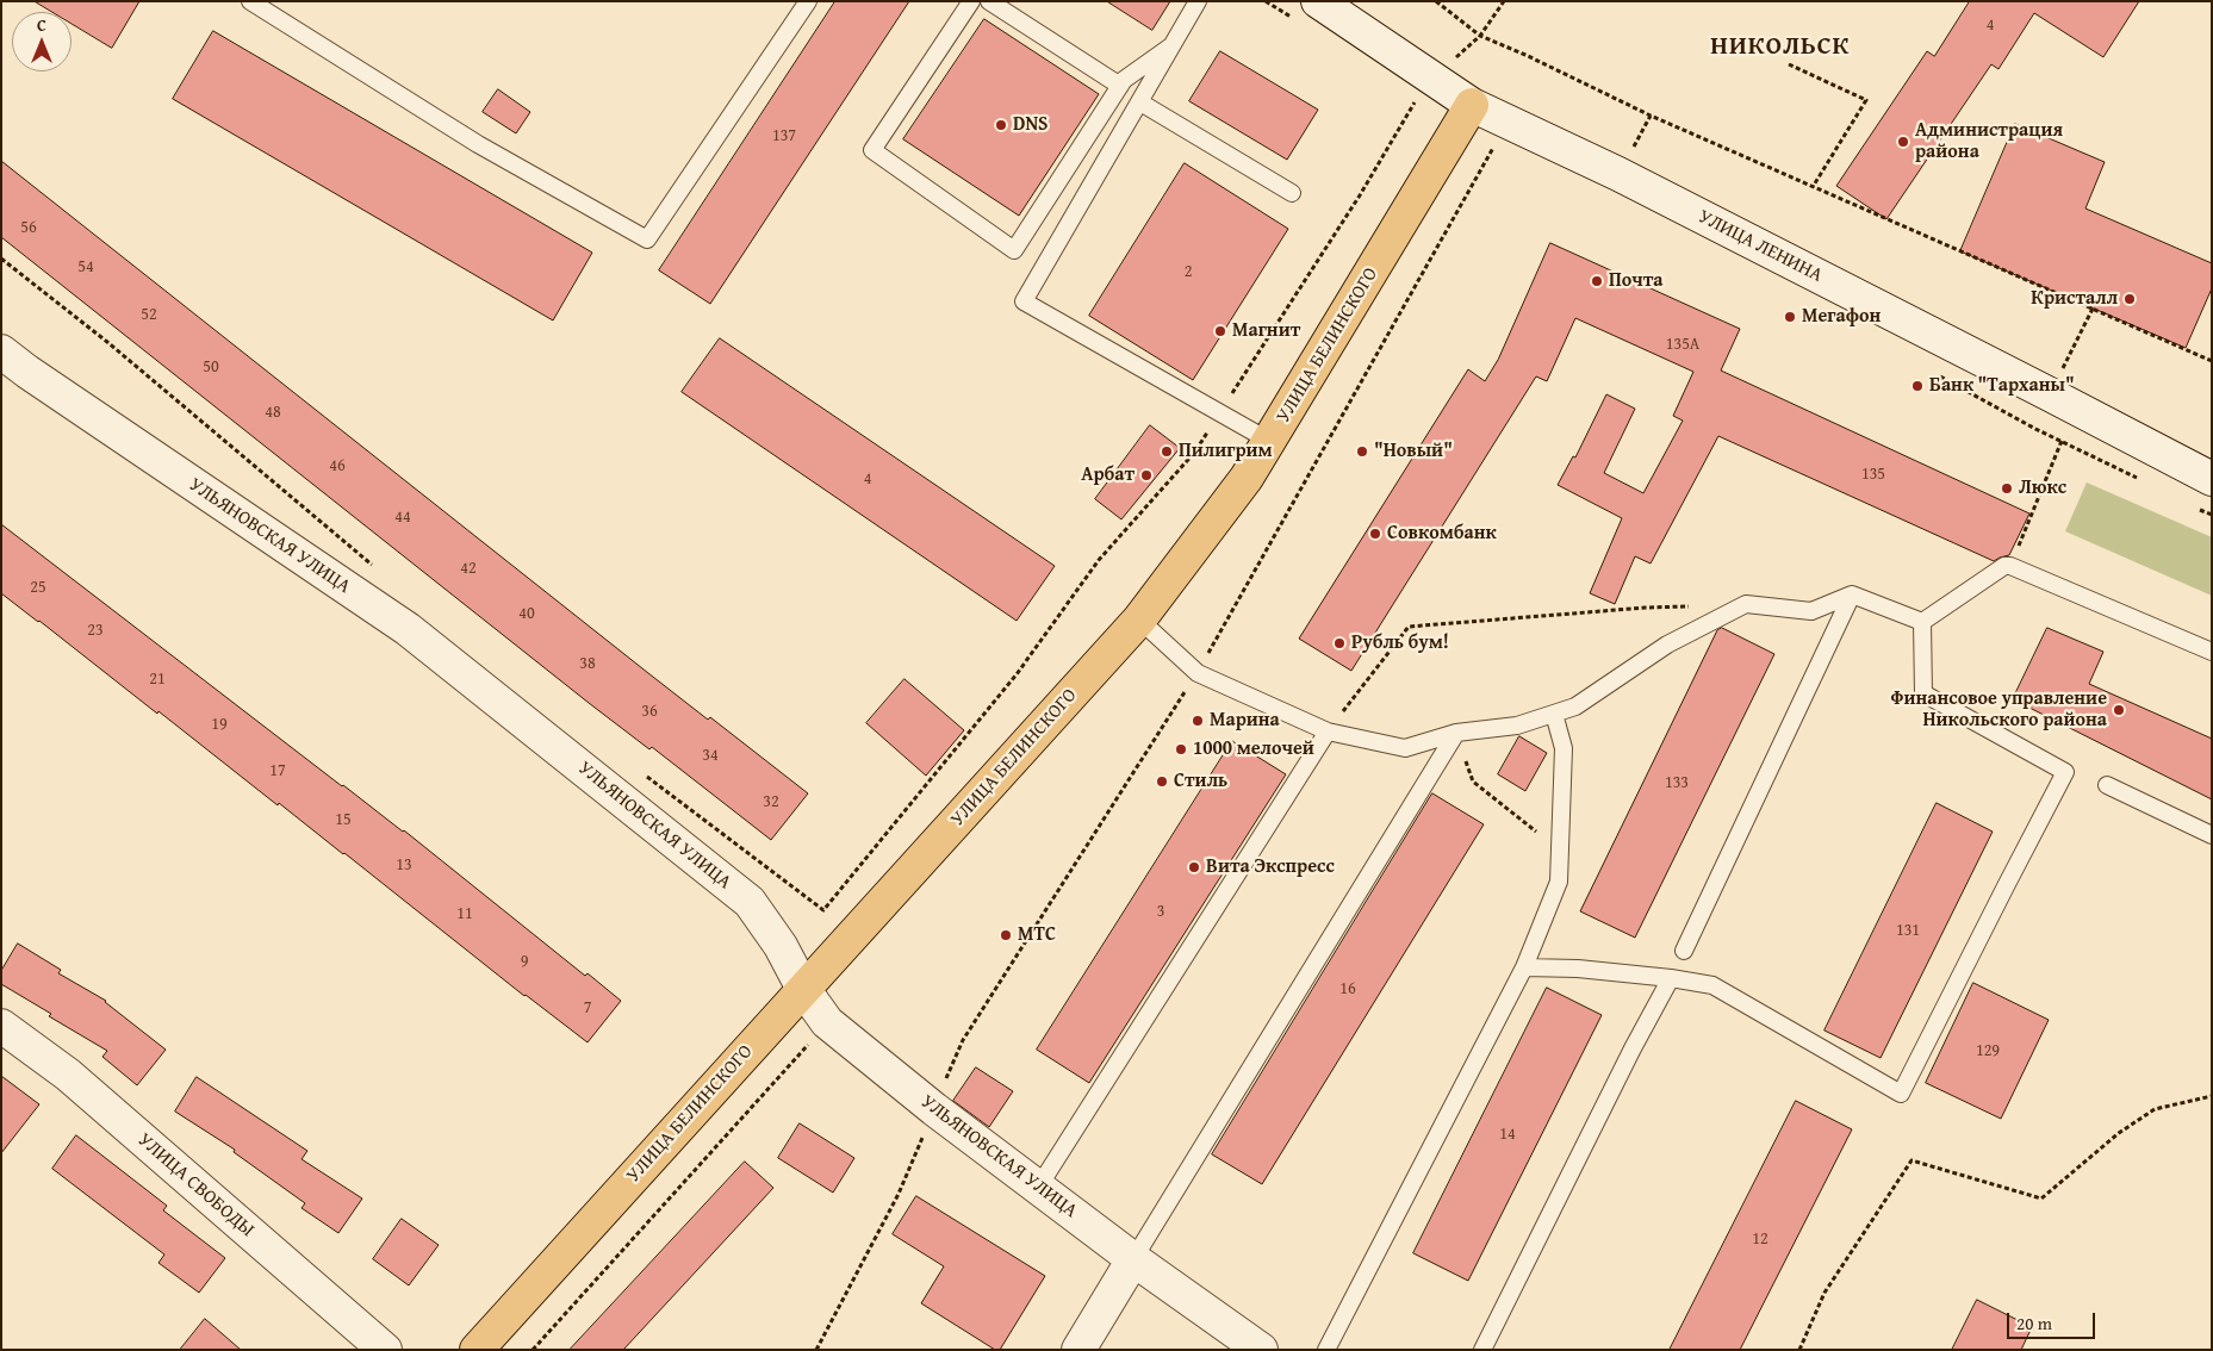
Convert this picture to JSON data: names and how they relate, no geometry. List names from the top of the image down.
{
  "streets": {
    "main road": ["УЛИЦА БЕЛИНСКОГО"],
    "street": ["УЛИЦА ЛЕНИНА", "УЛЬЯНОВСКАЯ УЛИЦА", "УЛИЦА СВОБОДЫ"]
  },
  "crossings": [
    ["УЛИЦА ЛЕНИНА", "УЛИЦА БЕЛИНСКОГО"],
    ["УЛИЦА БЕЛИНСКОГО", "УЛЬЯНОВСКАЯ УЛИЦА"]
  ],
  "districts": ["НИКОЛЬСК"],
  "places": [
    "DNS",
    "Администрация района",
    "Почта",
    "Кристалл",
    "Мегафон",
    "Магнит",
    "Банк \"Тарханы\"",
    "Пилигрим",
    "\"Новый\"",
    "Арбат",
    "Люкс",
    "Совкомбанк",
    "Рубль бум!",
    "Финансовое управление Никольского района",
    "Марина",
    "1000 мелочей",
    "Стиль",
    "Вита Экспресс",
    "МТС"
  ],
  "house_numbers": [
    "4",
    "137",
    "56",
    "54",
    "2",
    "52",
    "135А",
    "50",
    "48",
    "46",
    "135",
    "4",
    "44",
    "42",
    "25",
    "40",
    "23",
    "38",
    "21",
    "36",
    "19",
    "34",
    "17",
    "133",
    "32",
    "15",
    "13",
    "3",
    "11",
    "131",
    "9",
    "16",
    "7",
    "129",
    "14",
    "12"
  ],
  "scale_bar": "20 m",
  "north": "top"
}
